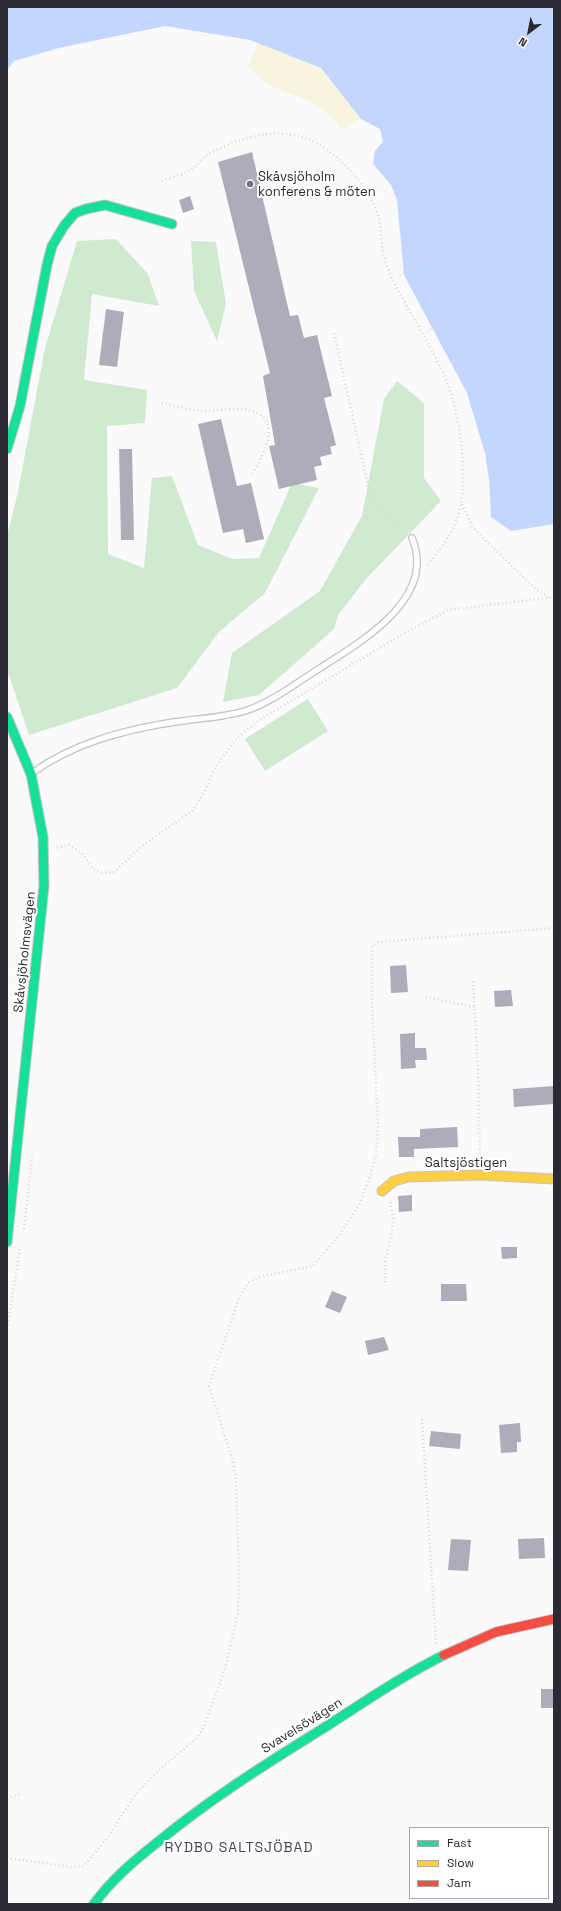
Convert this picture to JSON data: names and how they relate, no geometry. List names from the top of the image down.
{
  "streets": {
    "street": ["Skåvsjöholmsvägen", "Saltsjöstigen", "Svavelsövägen"]
  },
  "districts": ["RYDBO SALTSJÖBAD"],
  "places": ["Skåvsjöholm konferens & möten"],
  "legend": ["Fast", "Slow", "Jam"],
  "north": "bottom left"
}
